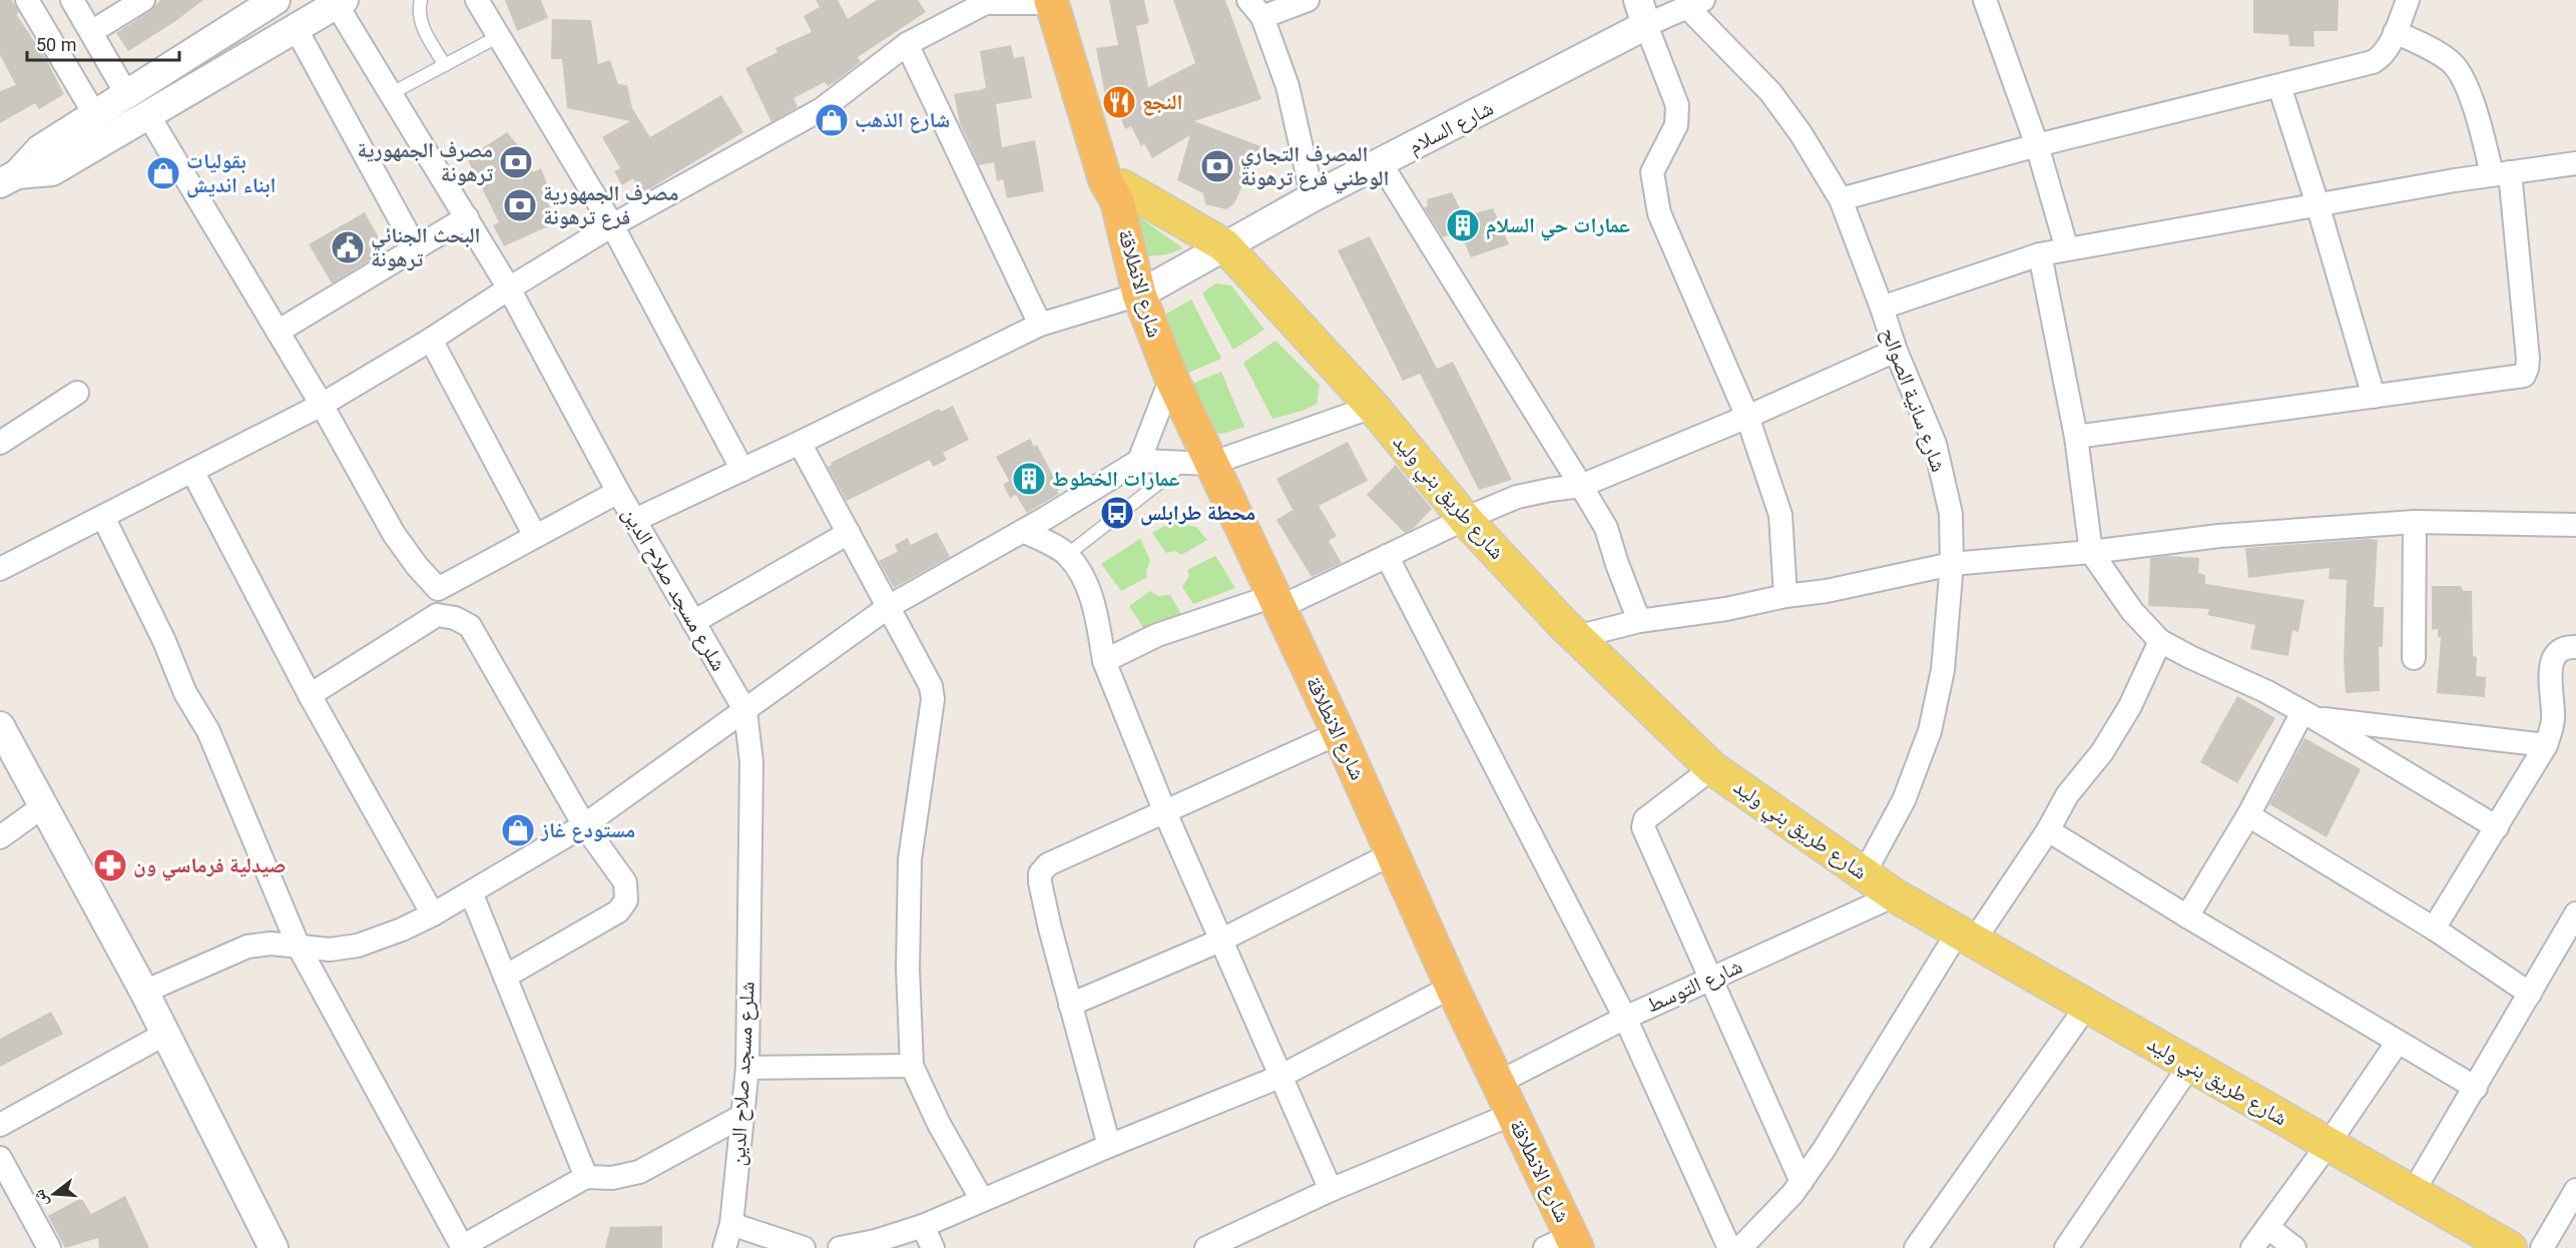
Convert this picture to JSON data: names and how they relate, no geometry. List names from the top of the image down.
{
  "streets": {
    "highway": ["شارع الانطلاقة"],
    "main road": ["شارع طريق بني وليد"],
    "street": [
      "شارع السلام",
      "شارع سانية الصوالح",
      "شلرع مسجد صلاح الدين",
      "شارع التوسط"
    ]
  },
  "crossings": [
    ["شارع السلام", "شارع الانطلاقة"],
    ["شارع السلام", "شارع طريق بني وليد"],
    ["شارع الانطلاقة", "شارع طريق بني وليد"],
    ["شارع الانطلاقة", "شارع التوسط"],
    ["شارع سانية الصوالح", "شارع طريق بني وليد"],
    ["شارع طريق بني وليد", "شارع التوسط"]
  ],
  "places": {
    "restaurant": ["النجع"],
    "shop": ["شارع الذهب", "بقوليات ابناء انديش", "مستودع غاز"],
    "bank": ["مصرف الجمهورية ترهونة", "المصرف التجاري الوطني فرع ترهونة", "مصرف الجمهورية فرع ترهونة"],
    "building": ["عمارات حي السلام", "عمارات الخطوط"],
    "public building": ["البحث الجنائي ترهونة"],
    "bus stop": ["محطة طرابلس"],
    "pharmacy": ["صيدلية فرماسي ون"]
  },
  "scale_bar": "50 m",
  "north": "left"
}
